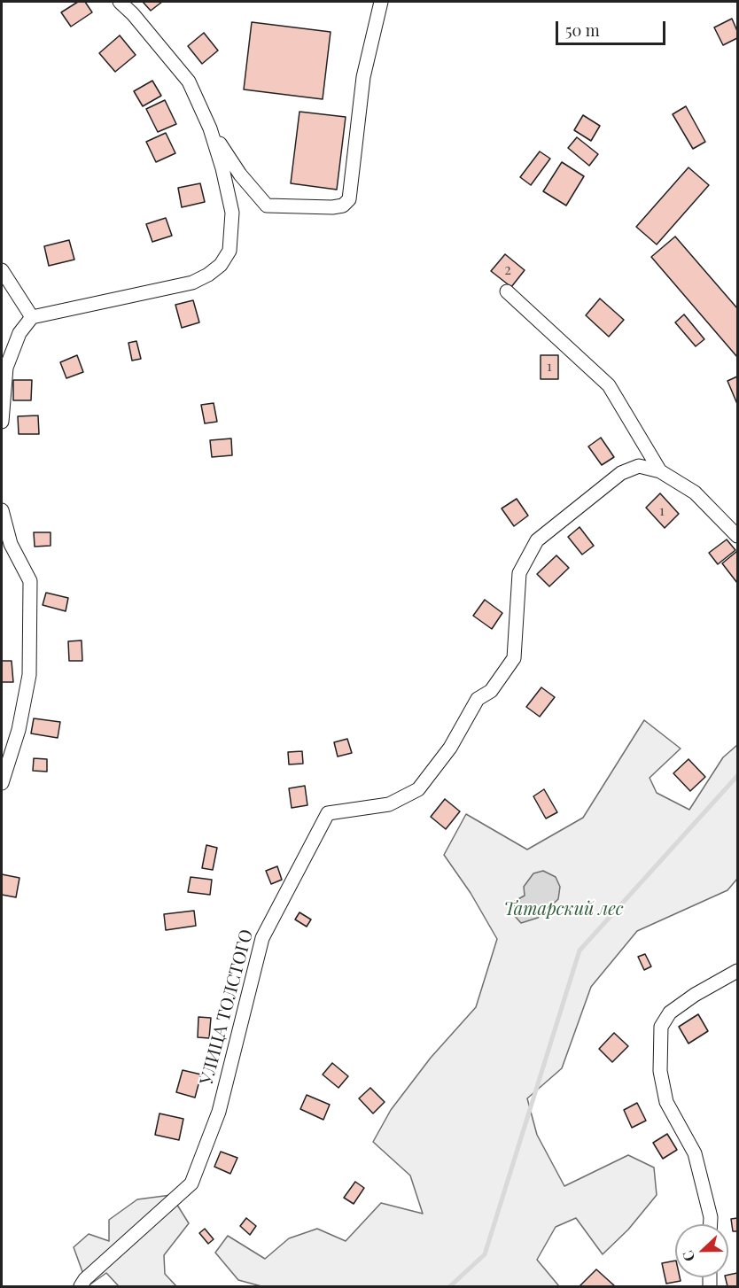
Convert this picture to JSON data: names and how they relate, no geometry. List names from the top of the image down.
{
  "streets": {
    "street": ["УЛИЦА ТОЛСТОГО"]
  },
  "parks": ["Татарский лес"],
  "house_numbers": ["2", "1", "1"],
  "scale_bar": "50 m",
  "north": "left"
}
